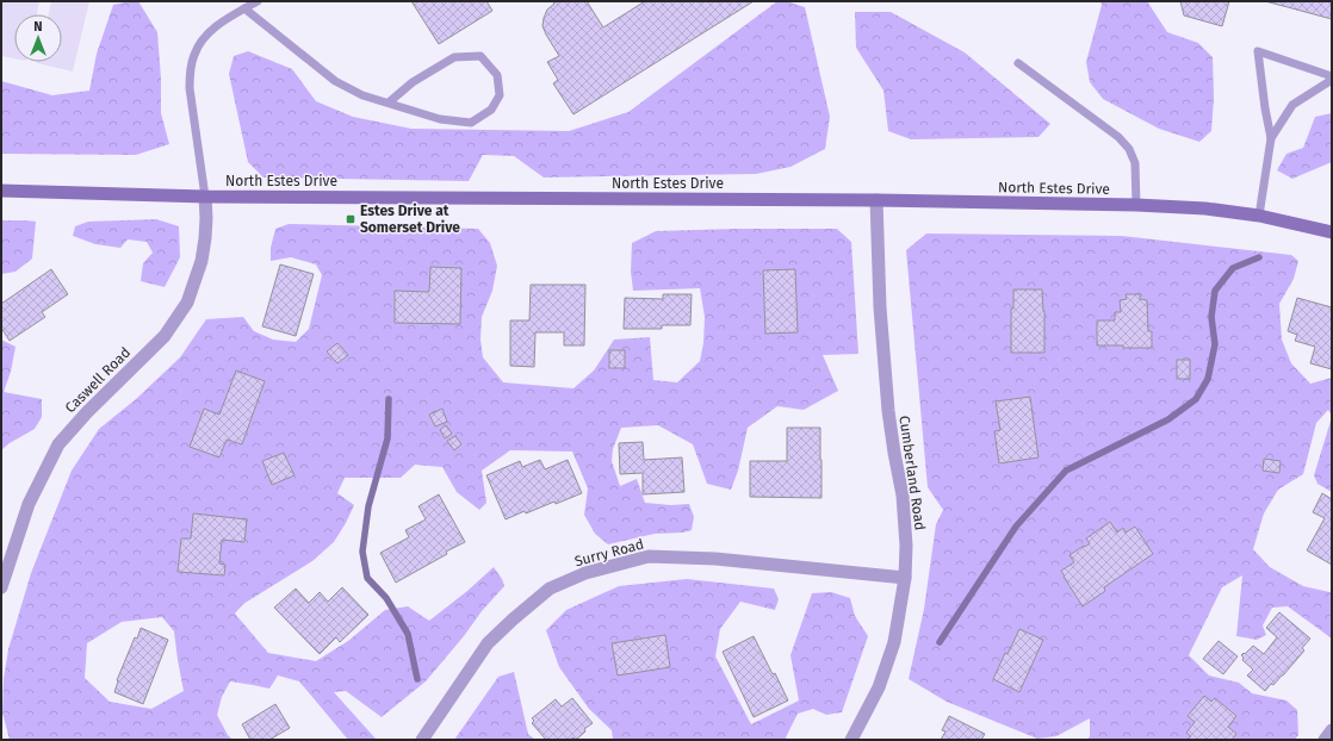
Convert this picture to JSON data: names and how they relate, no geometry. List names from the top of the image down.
{
  "streets": {
    "main road": ["North Estes Drive"],
    "street": ["Caswell Road", "Cumberland Road", "Surry Road"]
  },
  "crossings": [
    ["North Estes Drive", "Caswell Road"],
    ["North Estes Drive", "Cumberland Road"],
    ["Cumberland Road", "Surry Road"]
  ],
  "places": {
    "transit": ["Estes Drive at Somerset Drive"]
  },
  "north": "top"
}
